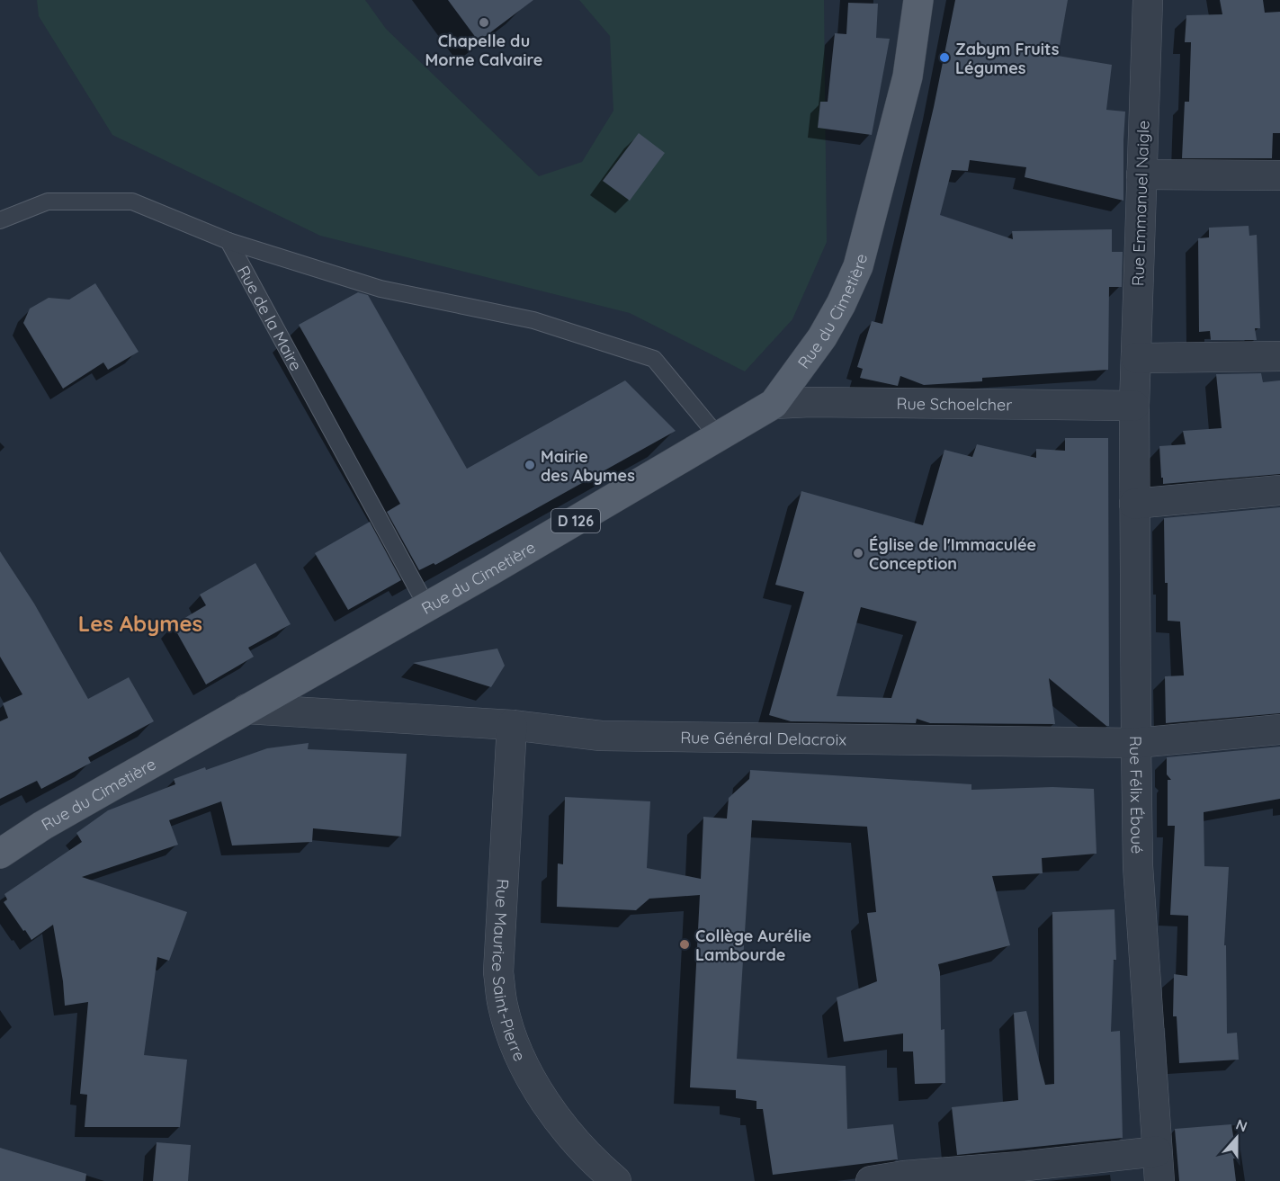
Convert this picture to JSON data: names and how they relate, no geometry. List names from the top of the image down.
{
  "streets": {
    "main road": ["Rue du Cimetière", "D 126"],
    "street": [
      "Rue Emmanuel Naigle",
      "Rue Schoelcher",
      "Rue Général Delacroix",
      "Rue Félix Éboué",
      "Rue Maurice Saint-Pierre"
    ],
    "lane": ["Rue de la Maire"]
  },
  "crossings": [
    ["Rue Emmanuel Naigle", "Rue Schoelcher"],
    ["Rue Emmanuel Naigle", "Rue Félix Éboué"],
    ["Rue du Cimetière", "Rue de la Maire"],
    ["Rue du Cimetière", "Rue Schoelcher"],
    ["Rue du Cimetière", "Rue Général Delacroix"],
    ["Rue Schoelcher", "Rue Félix Éboué"],
    ["Rue Général Delacroix", "Rue Félix Éboué"],
    ["Rue Général Delacroix", "Rue Maurice Saint-Pierre"]
  ],
  "districts": ["Les Abymes"],
  "places": [
    "Chapelle du Morne Calvaire",
    "Zabym Fruits Légumes",
    "Mairie des Abymes",
    "Église de l'Immaculée Conception",
    "Collège Aurélie Lambourde"
  ],
  "north": "top"
}
